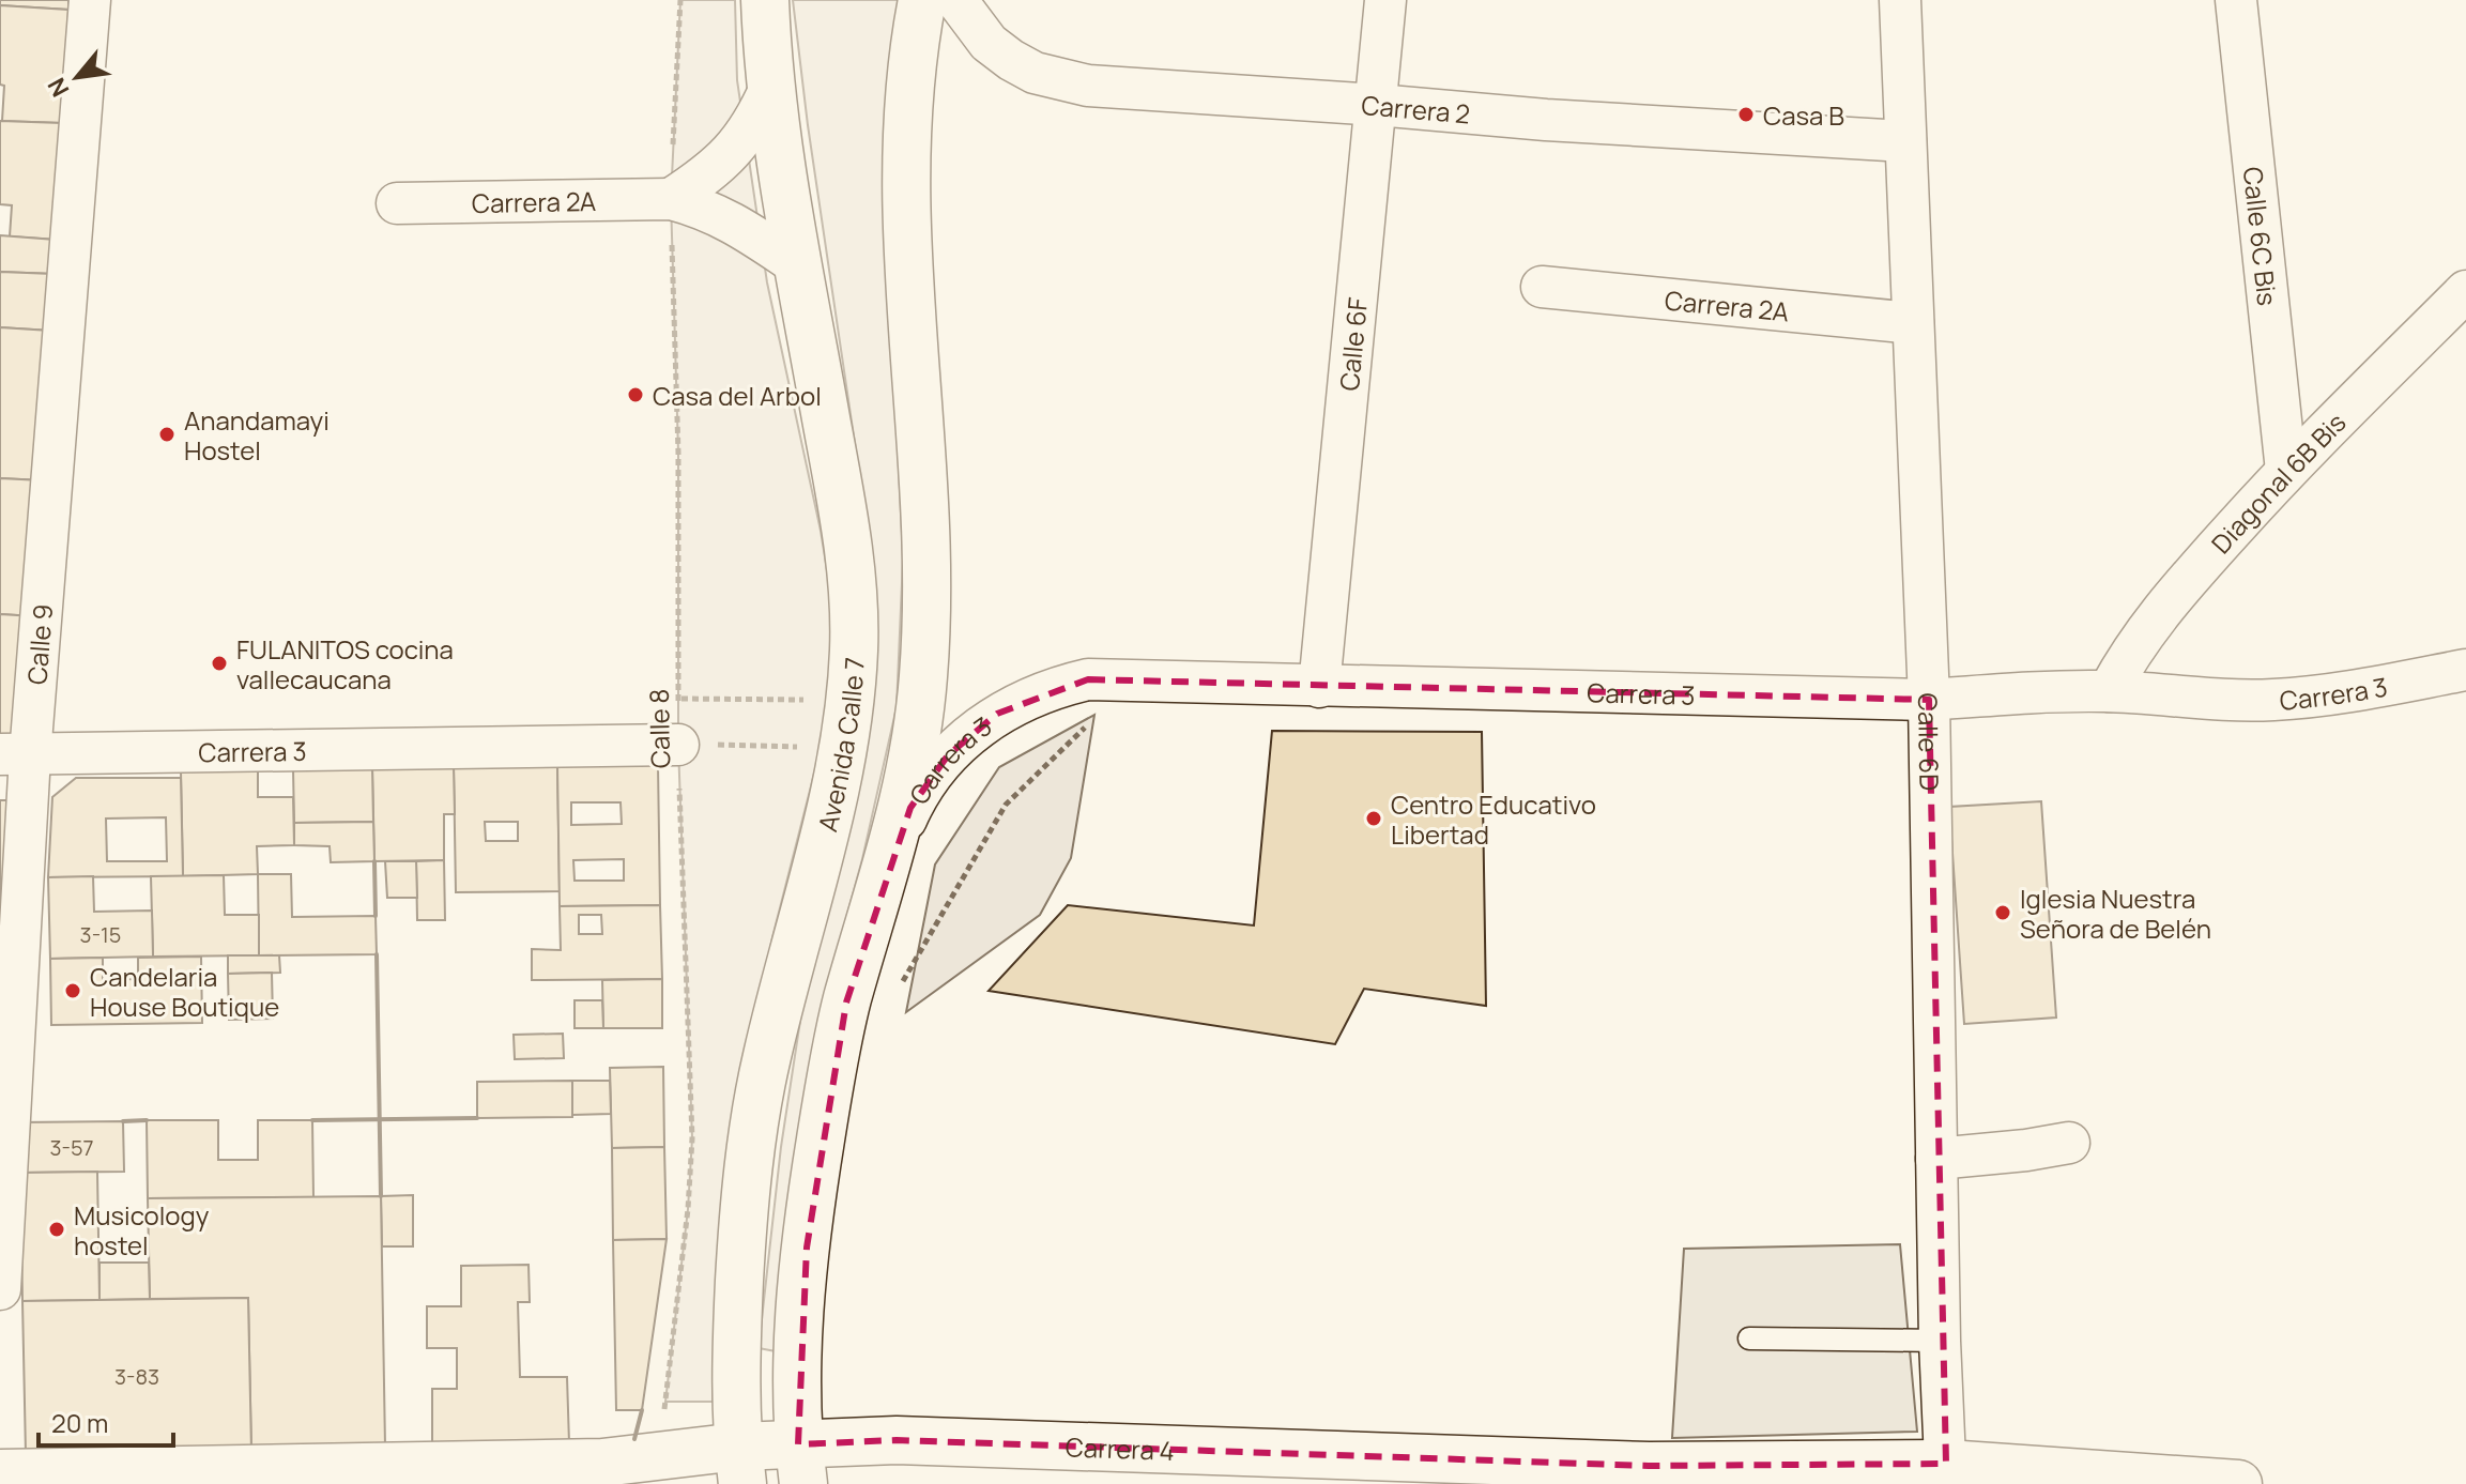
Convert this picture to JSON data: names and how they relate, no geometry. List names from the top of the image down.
{
  "streets": {
    "street": [
      "Carrera 2",
      "Carrera 2A",
      "Calle 6C Bis",
      "Calle 6F",
      "Diagonal 6B Bis",
      "Calle 9",
      "Carrera 3",
      "Calle 6D",
      "Avenida Calle 7",
      "Carrera 4"
    ],
    "path": ["Calle 8"]
  },
  "crossings": [
    ["Carrera 2", "Calle 6F"],
    ["Carrera 2", "Calle 6D"],
    ["Carrera 2A", "Calle 8"],
    ["Carrera 2A", "Calle 6D"],
    ["Carrera 2A", "Avenida Calle 7"],
    ["Calle 6C Bis", "Diagonal 6B Bis"],
    ["Calle 6F", "Carrera 3"],
    ["Diagonal 6B Bis", "Carrera 3"],
    ["Calle 9", "Carrera 3"],
    ["Carrera 3", "Calle 8"],
    ["Carrera 3", "Calle 6D"],
    ["Calle 8", "Carrera 4"],
    ["Calle 6D", "Carrera 4"],
    ["Avenida Calle 7", "Carrera 4"]
  ],
  "places": [
    "Casa B",
    "Casa del Arbol",
    "Anandamayi Hostel",
    "FULANITOS cocina vallecaucana",
    "Centro Educativo Libertad",
    "Iglesia Nuestra Señora de Belén",
    "Candelaria House Boutique",
    "Musicology hostel"
  ],
  "house_numbers": ["3-15", "3-57", "3-83"],
  "scale_bar": "20 m",
  "north": "bottom left"
}
